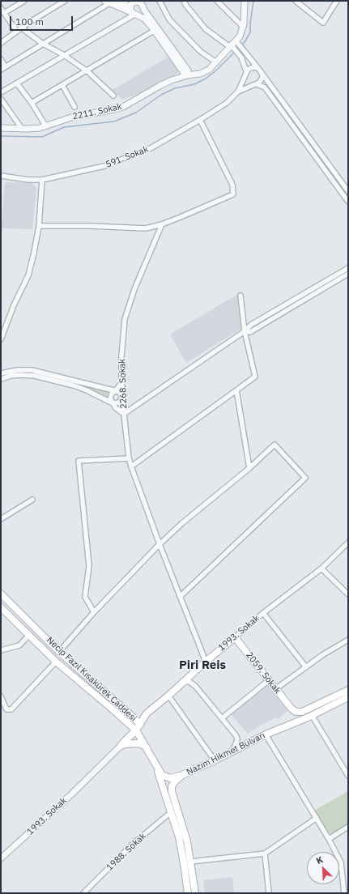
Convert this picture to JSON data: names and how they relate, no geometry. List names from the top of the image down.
{
  "streets": {
    "main road": [
      "1993. Sokak",
      "2059. Sokak",
      "Necip Fazıl Kısakürek Caddesi",
      "Nazım Hikmet Bulvarı"
    ],
    "street": [
      "2211. Sokak",
      "591. Sokak",
      "2268. Sokak",
      "1988. Sokak"
    ]
  },
  "crossings": [
    ["2268. Sokak", "1993. Sokak"],
    ["1993. Sokak", "2059. Sokak"],
    ["1993. Sokak", "Necip Fazıl Kısakürek Caddesi"]
  ],
  "districts": ["Piri Reis"],
  "scale_bar": "100 m",
  "north": "top left"
}
